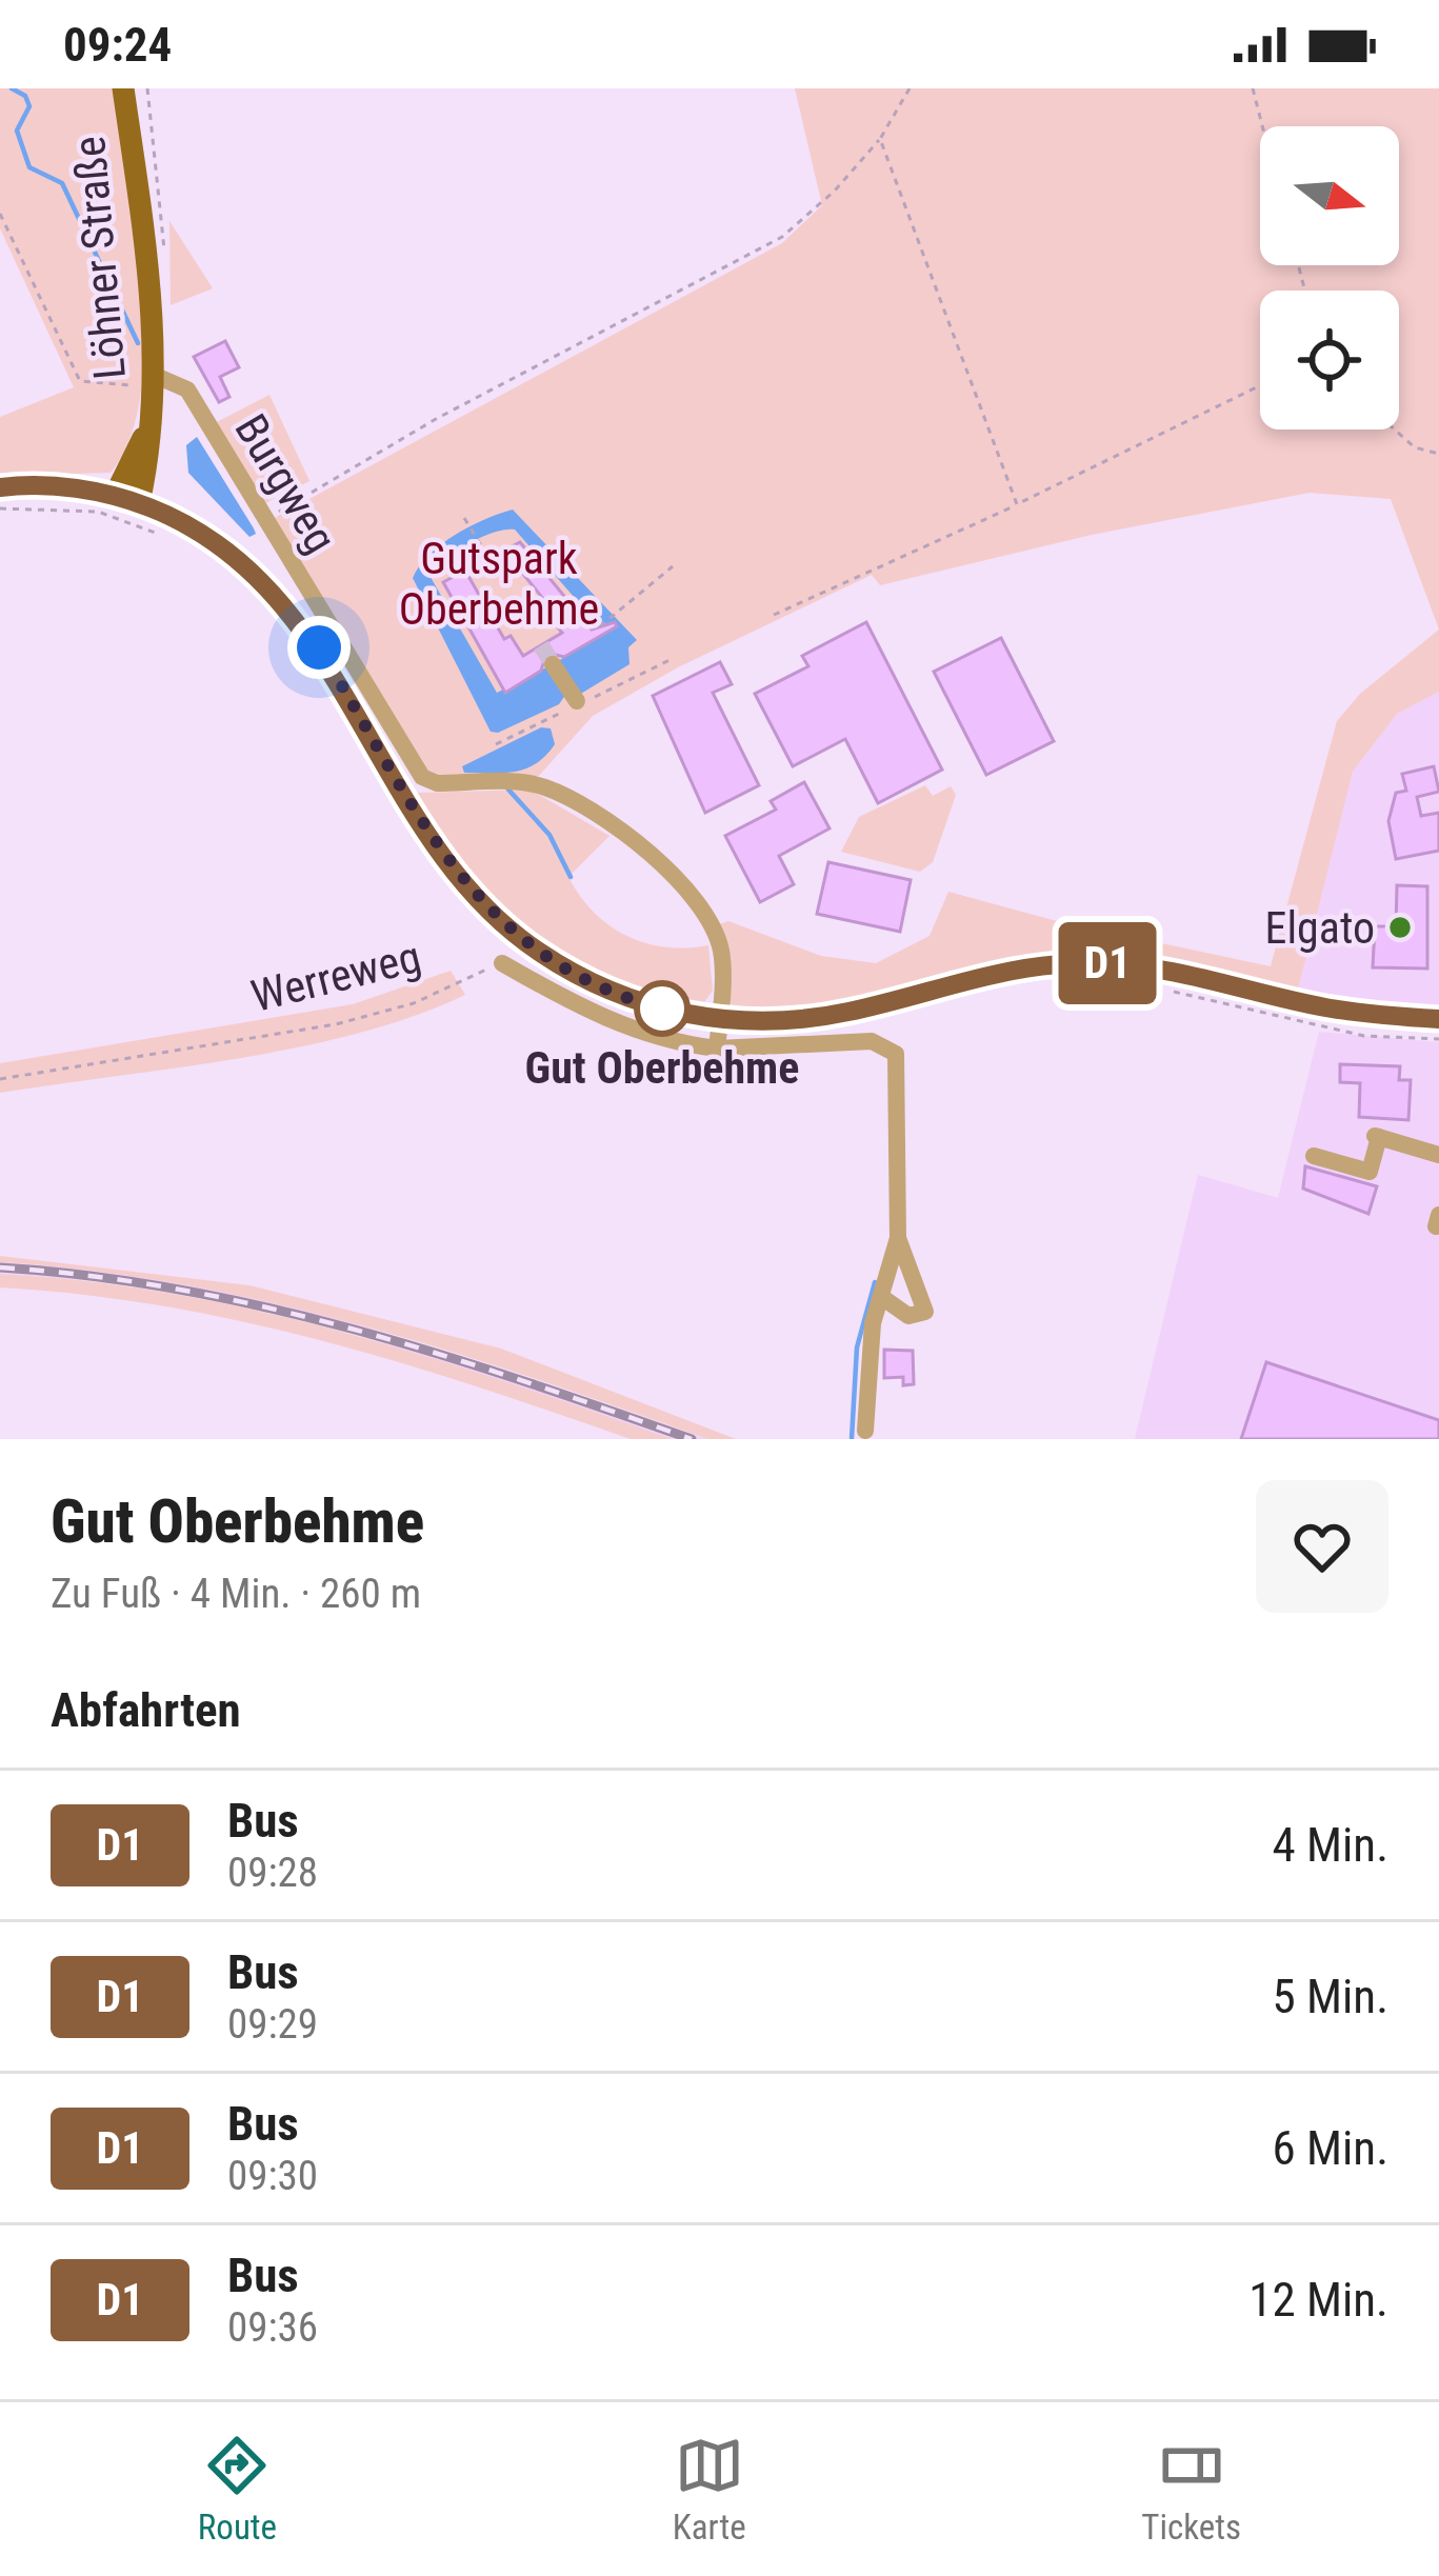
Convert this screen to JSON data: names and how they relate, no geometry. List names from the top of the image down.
{
  "streets": {
    "main road": ["Löhner Straße"],
    "street": ["Burgweg"],
    "path": ["Werreweg"]
  },
  "crossings": [
    ["Löhner Straße", "Burgweg"]
  ],
  "parks": ["Gutspark Oberbehme"],
  "places": ["Elgato", "Gut Oberbehme"],
  "lines": ["bus line D1"],
  "north": "right",
  "page": {
    "status": "09:24",
    "on_map": "D1",
    "heading": [
      ["Gut Oberbehme", "Zu Fuß · 4 Min. · 260 m"],
      "Abfahrten"
    ],
    "list": [
      {
        "mark": "D1",
        "name": "Bus",
        "note": "09:28",
        "value": "4 Min."
      },
      {
        "mark": "D1",
        "name": "Bus",
        "note": "09:29",
        "value": "5 Min."
      },
      {
        "mark": "D1",
        "name": "Bus",
        "note": "09:30",
        "value": "6 Min."
      },
      {
        "mark": "D1",
        "name": "Bus",
        "note": "09:36",
        "value": "12 Min."
      }
    ],
    "tabs": ["Route", "Karte", "Tickets"]
  }
}
